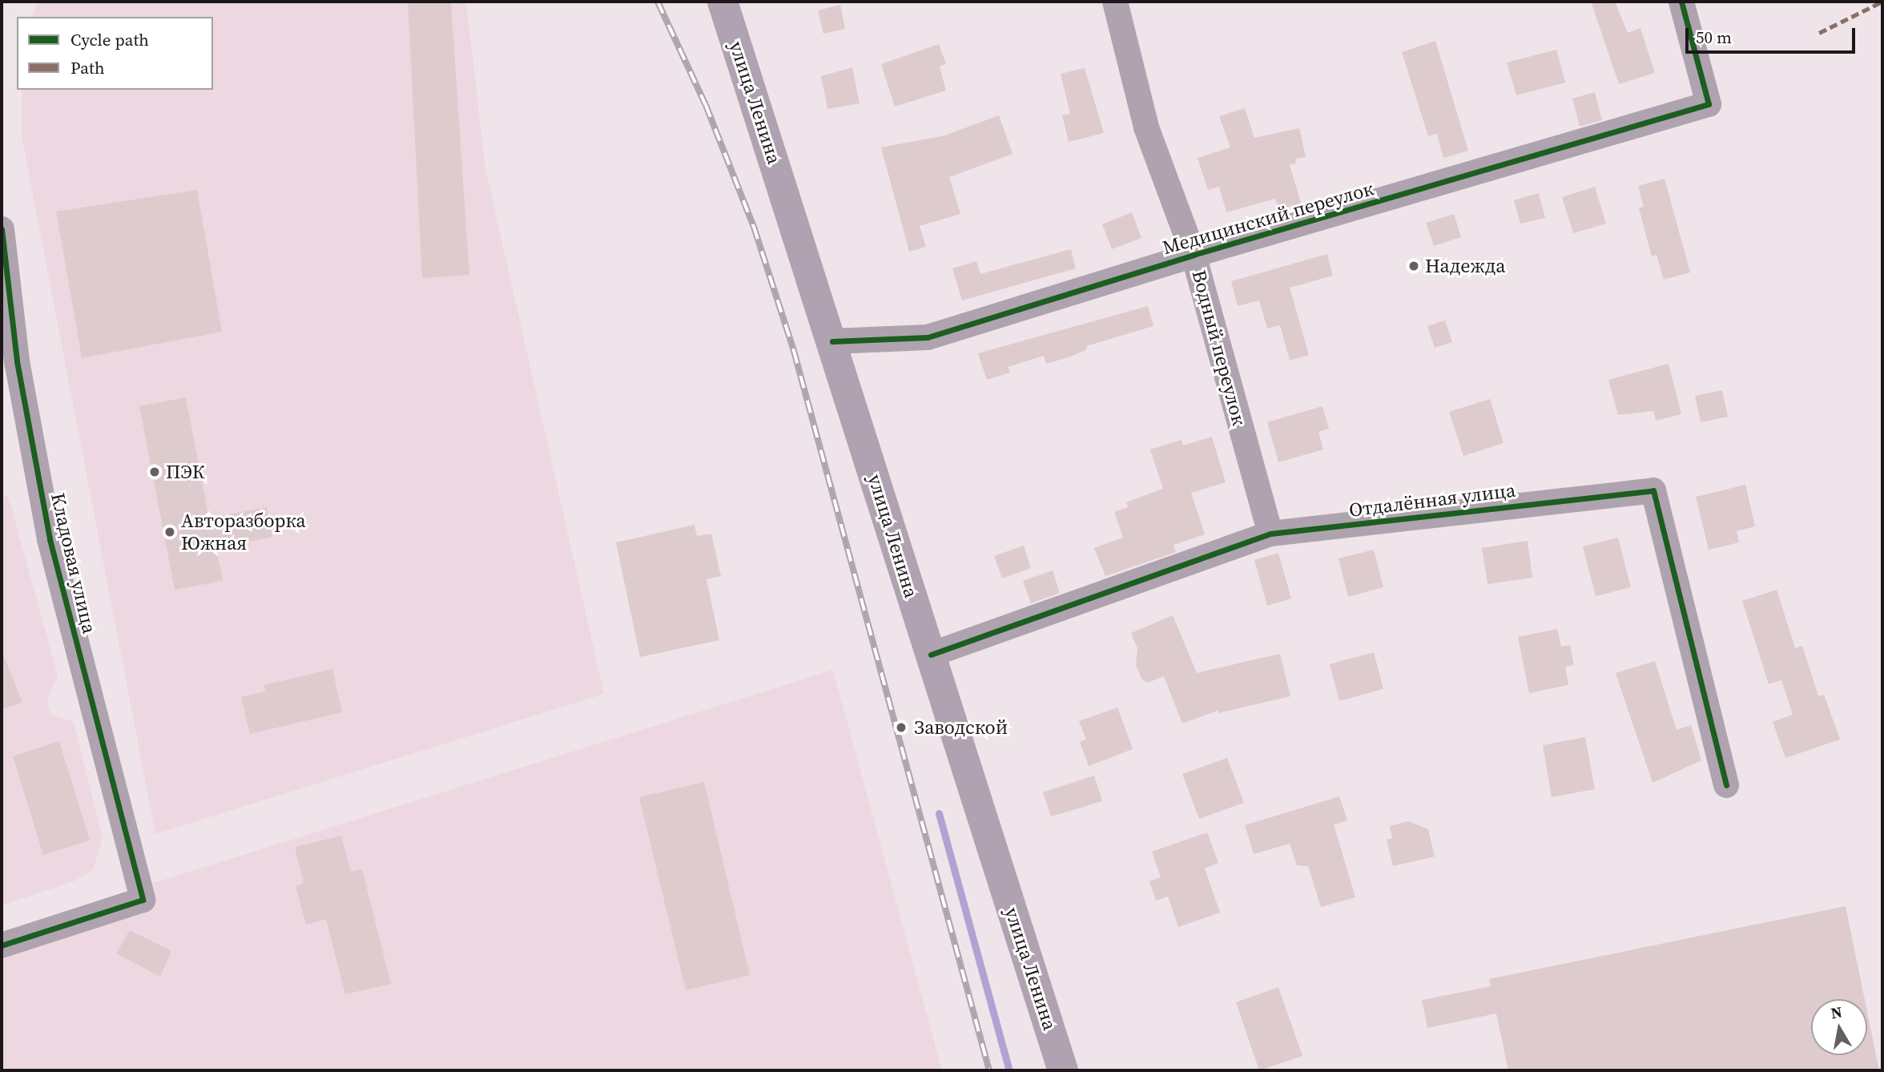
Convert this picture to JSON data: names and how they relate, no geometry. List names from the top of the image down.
{
  "streets": {
    "main road": ["улица Ленина"],
    "street": [
      "Медицинский переулок",
      "Водный переулок",
      "Отдалённая улица",
      "Кладовая улица"
    ]
  },
  "crossings": [
    ["улица Ленина", "Медицинский переулок"],
    ["улица Ленина", "Отдалённая улица"],
    ["Медицинский переулок", "Водный переулок"],
    ["Водный переулок", "Отдалённая улица"]
  ],
  "places": [
    "Надежда",
    "ПЭК",
    "Авторазборка Южная",
    "Заводской"
  ],
  "legend": ["Cycle path", "Path"],
  "scale_bar": "50 m",
  "north": "top"
}
